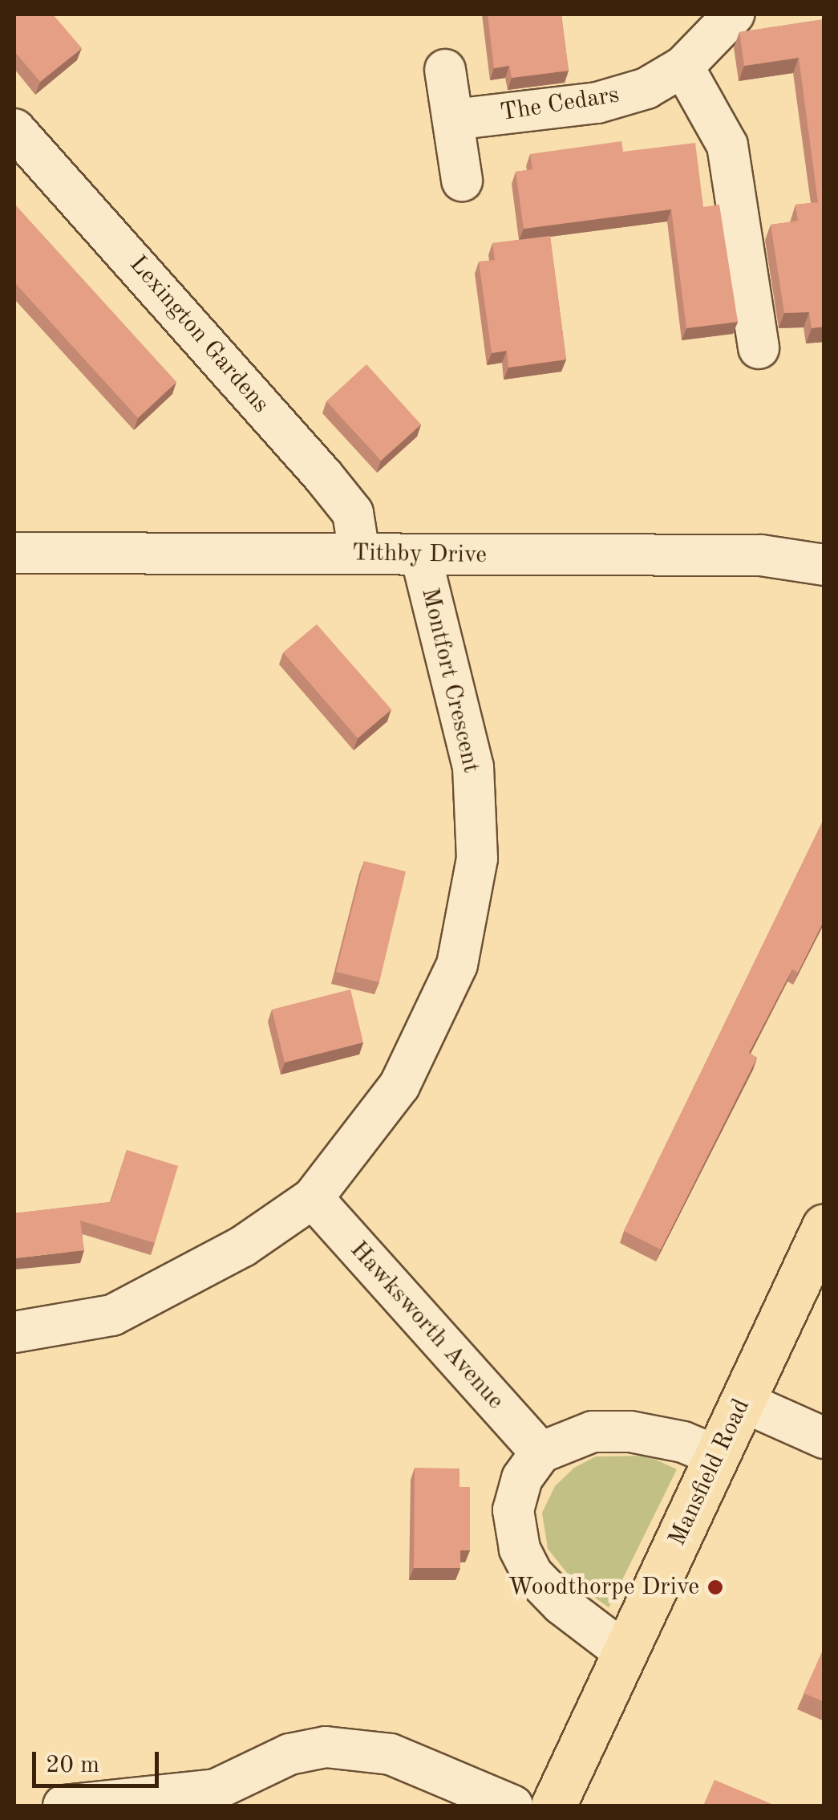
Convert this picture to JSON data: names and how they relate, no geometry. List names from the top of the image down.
{
  "streets": {
    "highway": ["Mansfield Road"],
    "street": [
      "The Cedars",
      "Lexington Gardens",
      "Tithby Drive",
      "Montfort Crescent",
      "Hawksworth Avenue"
    ]
  },
  "crossings": [
    ["Lexington Gardens", "Tithby Drive"],
    ["Tithby Drive", "Montfort Crescent"],
    ["Montfort Crescent", "Hawksworth Avenue"]
  ],
  "places": ["Woodthorpe Drive"],
  "scale_bar": "20 m"
}
